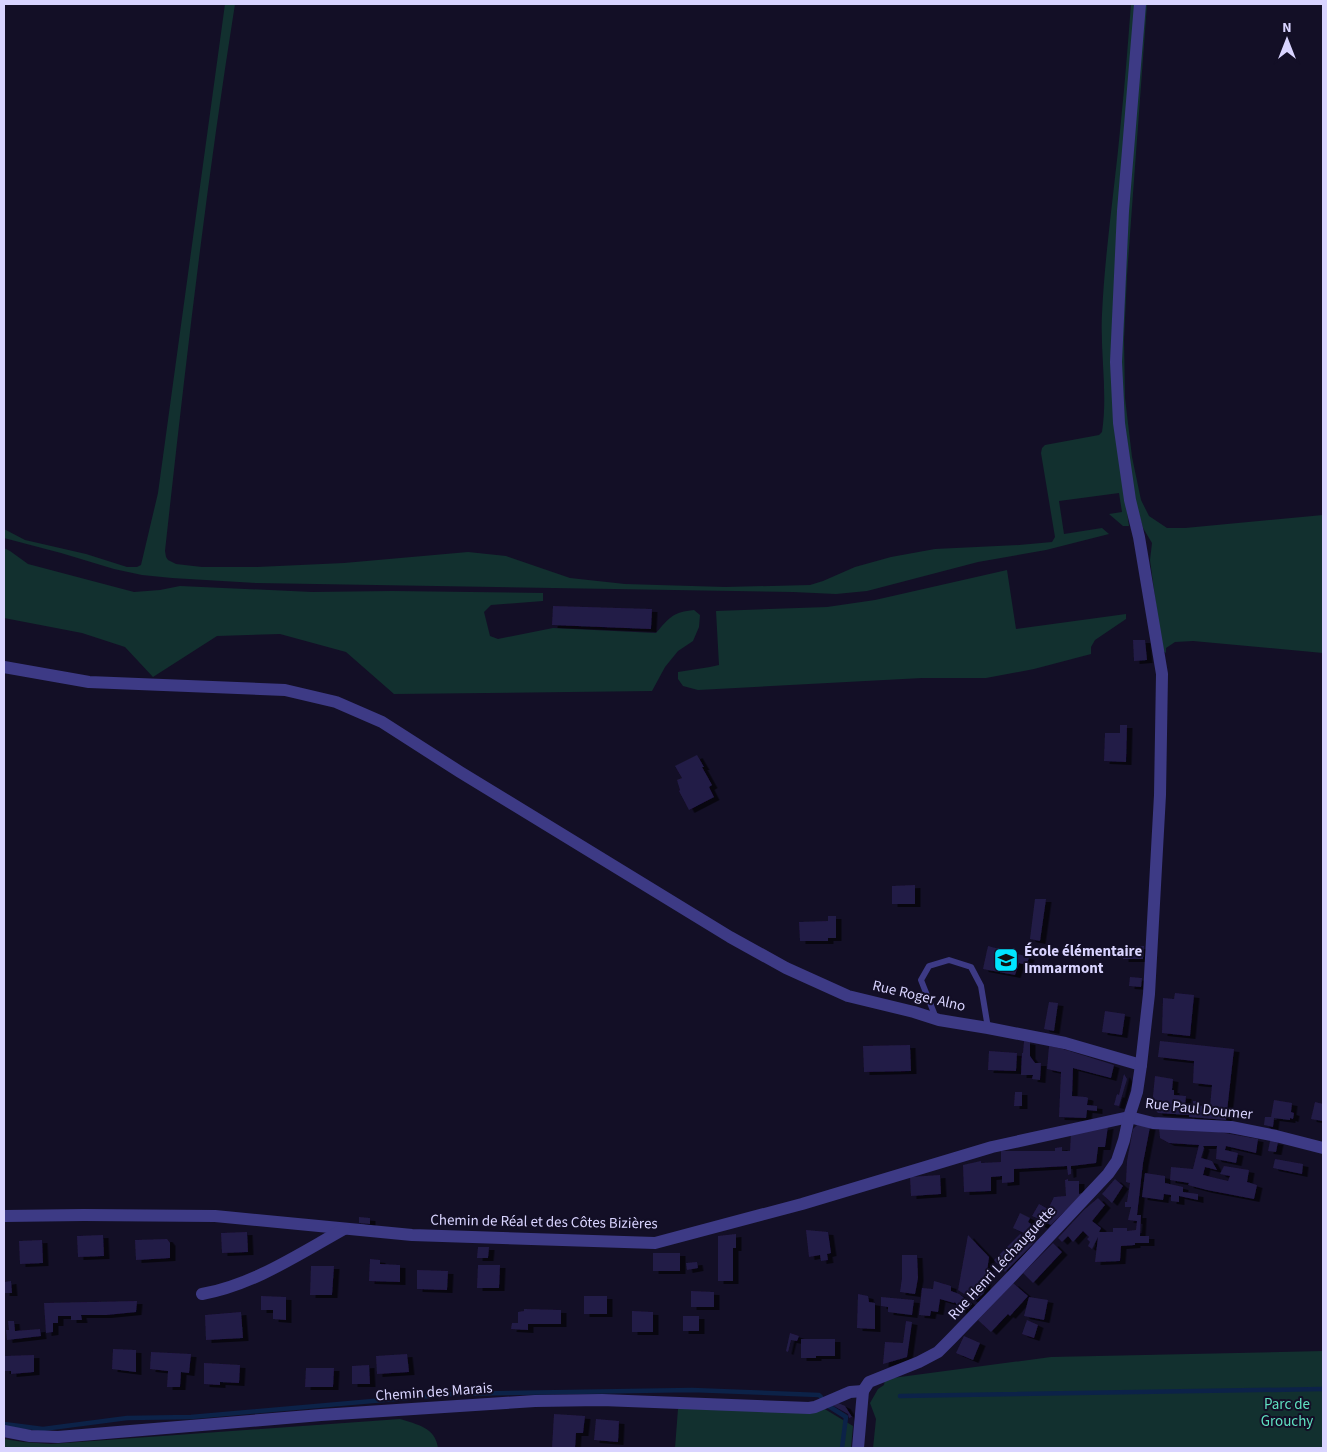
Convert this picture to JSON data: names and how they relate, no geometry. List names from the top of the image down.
{
  "streets": {
    "street": [
      "Rue Roger Alno",
      "Rue Paul Doumer",
      "Chemin de Réal et des Côtes Bizières",
      "Rue Henri Léchauguette",
      "Chemin des Marais"
    ]
  },
  "crossings": [
    ["Rue Roger Alno", "Rue Henri Léchauguette"],
    ["Rue Paul Doumer", "Chemin de Réal et des Côtes Bizières"],
    ["Rue Paul Doumer", "Rue Henri Léchauguette"],
    ["Chemin de Réal et des Côtes Bizières", "Rue Henri Léchauguette"],
    ["Rue Henri Léchauguette", "Chemin des Marais"]
  ],
  "parks": ["Parc de Grouchy"],
  "places": {
    "school or university": ["École élémentaire Immarmont"]
  },
  "north": "top"
}
